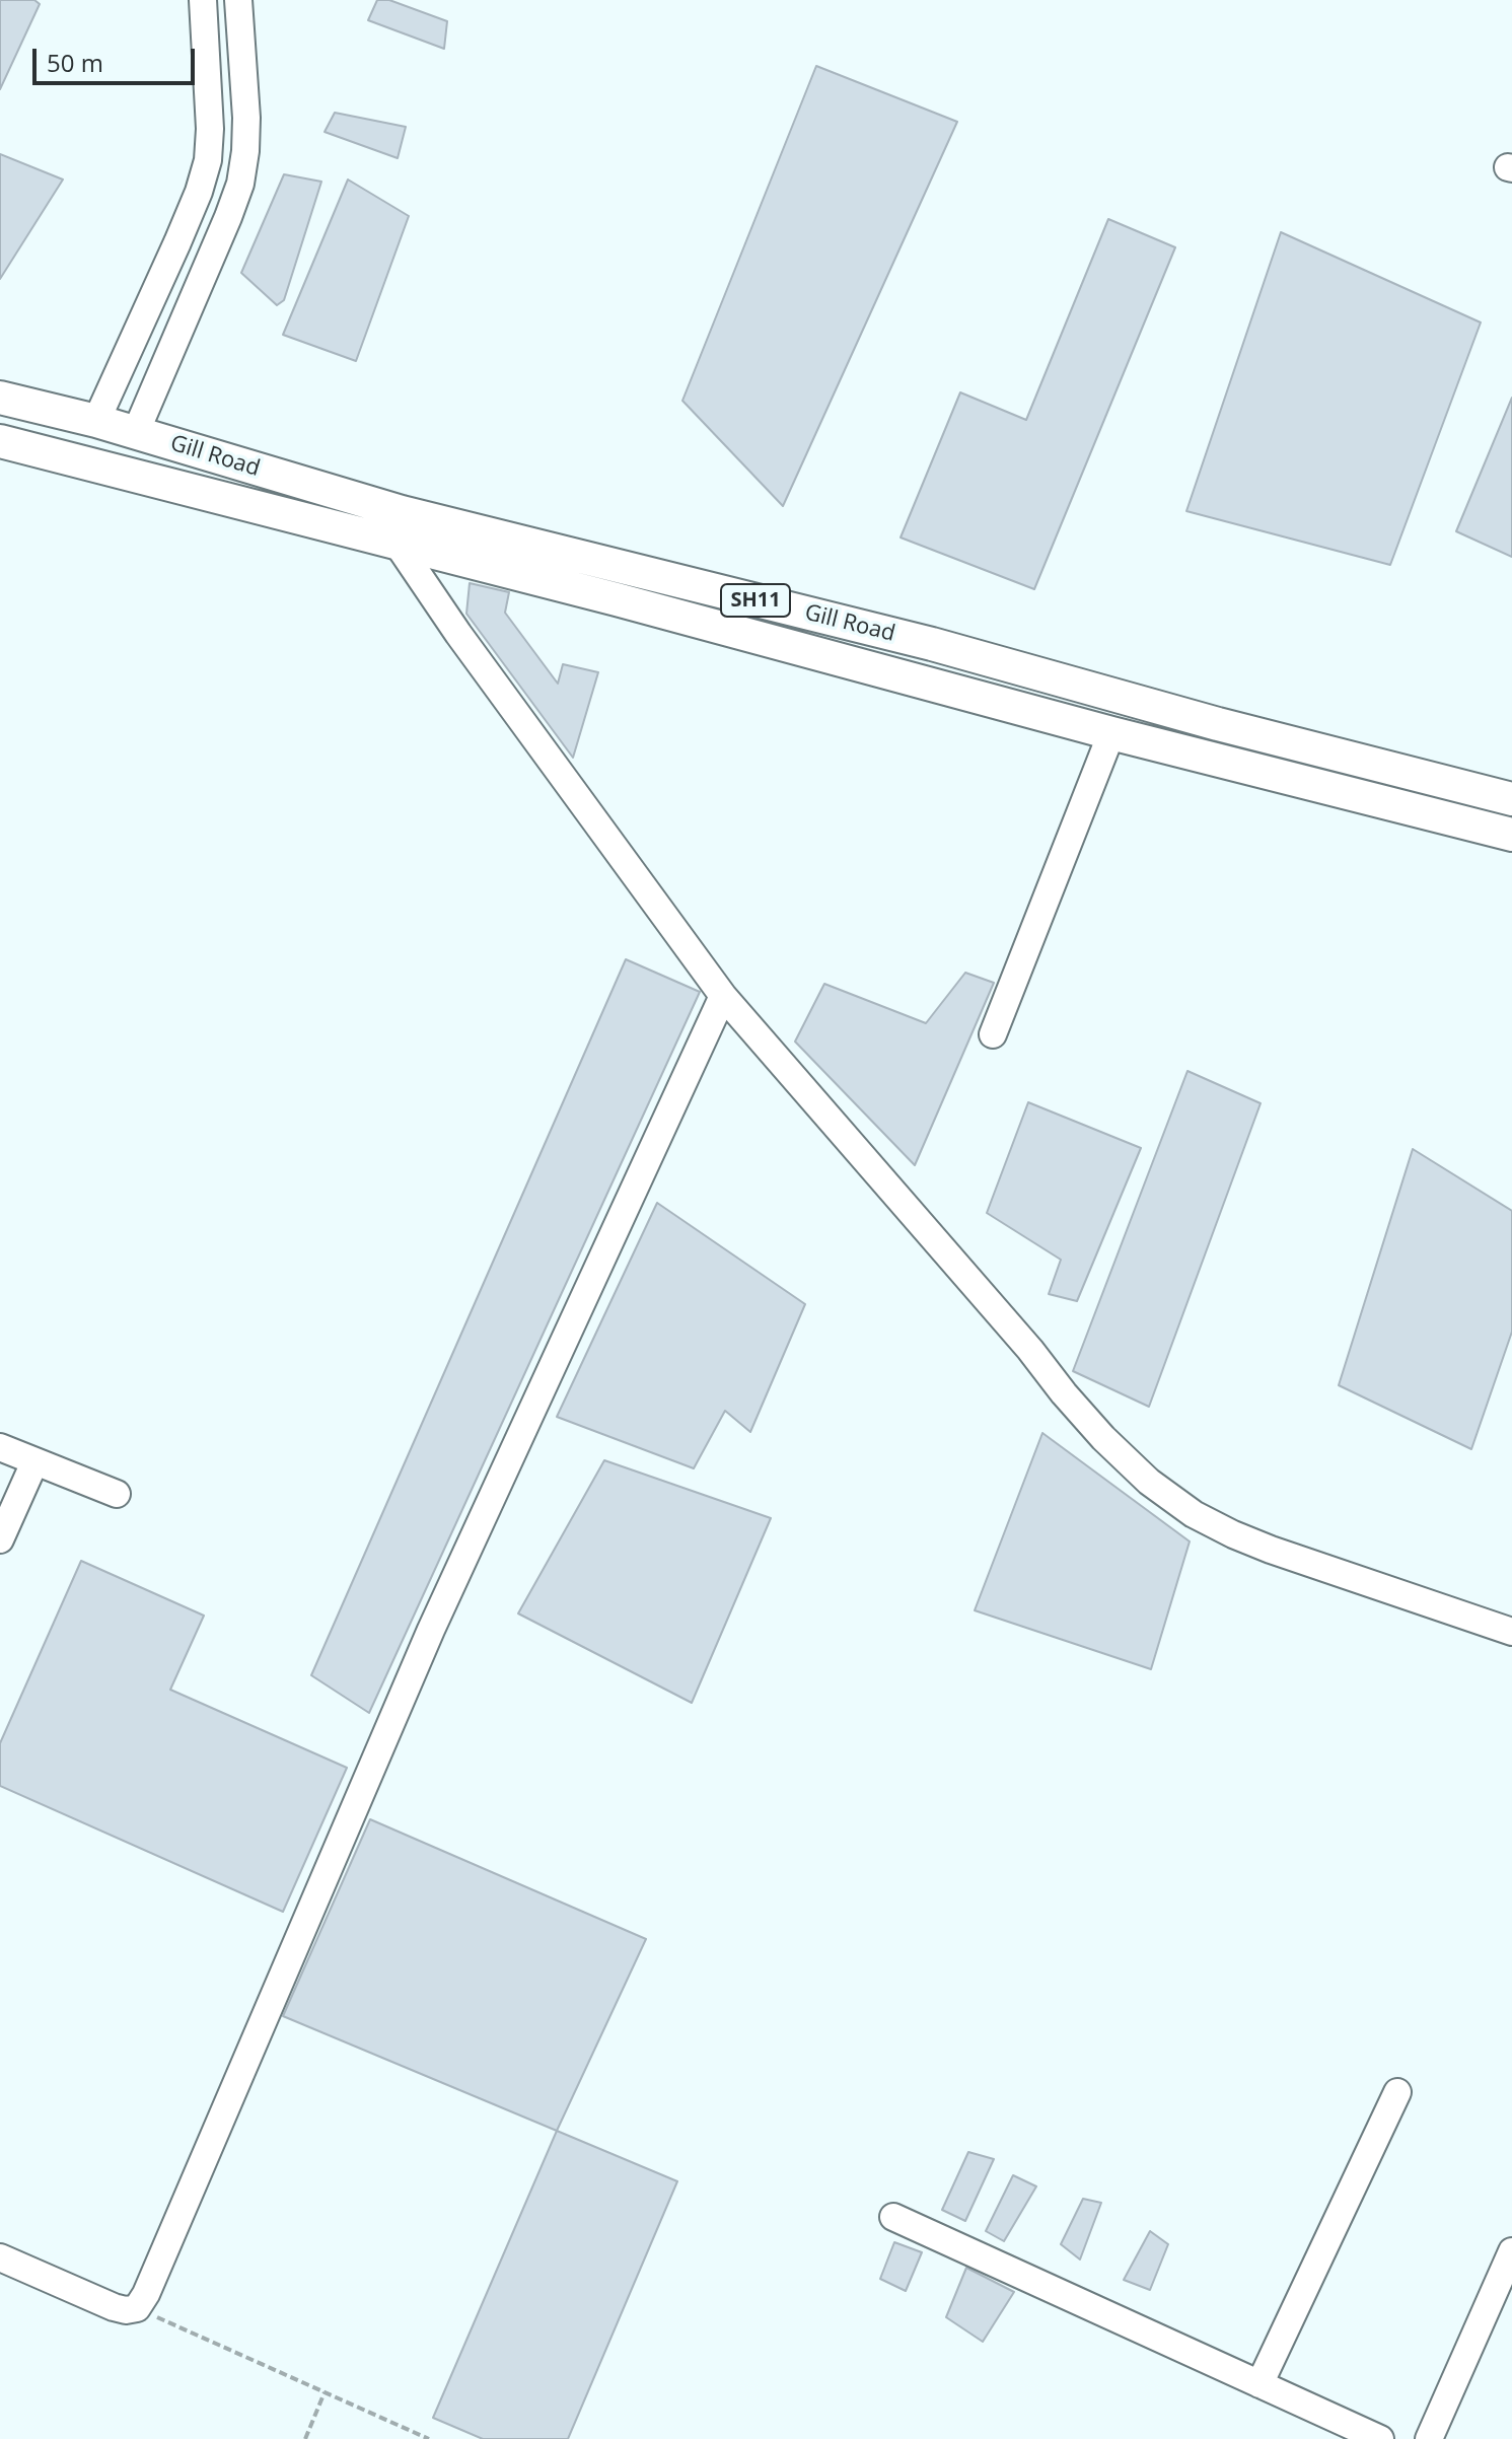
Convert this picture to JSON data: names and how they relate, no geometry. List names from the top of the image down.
{
  "streets": {
    "main road": ["Gill Road", "SH11"]
  },
  "scale_bar": "50 m"
}
